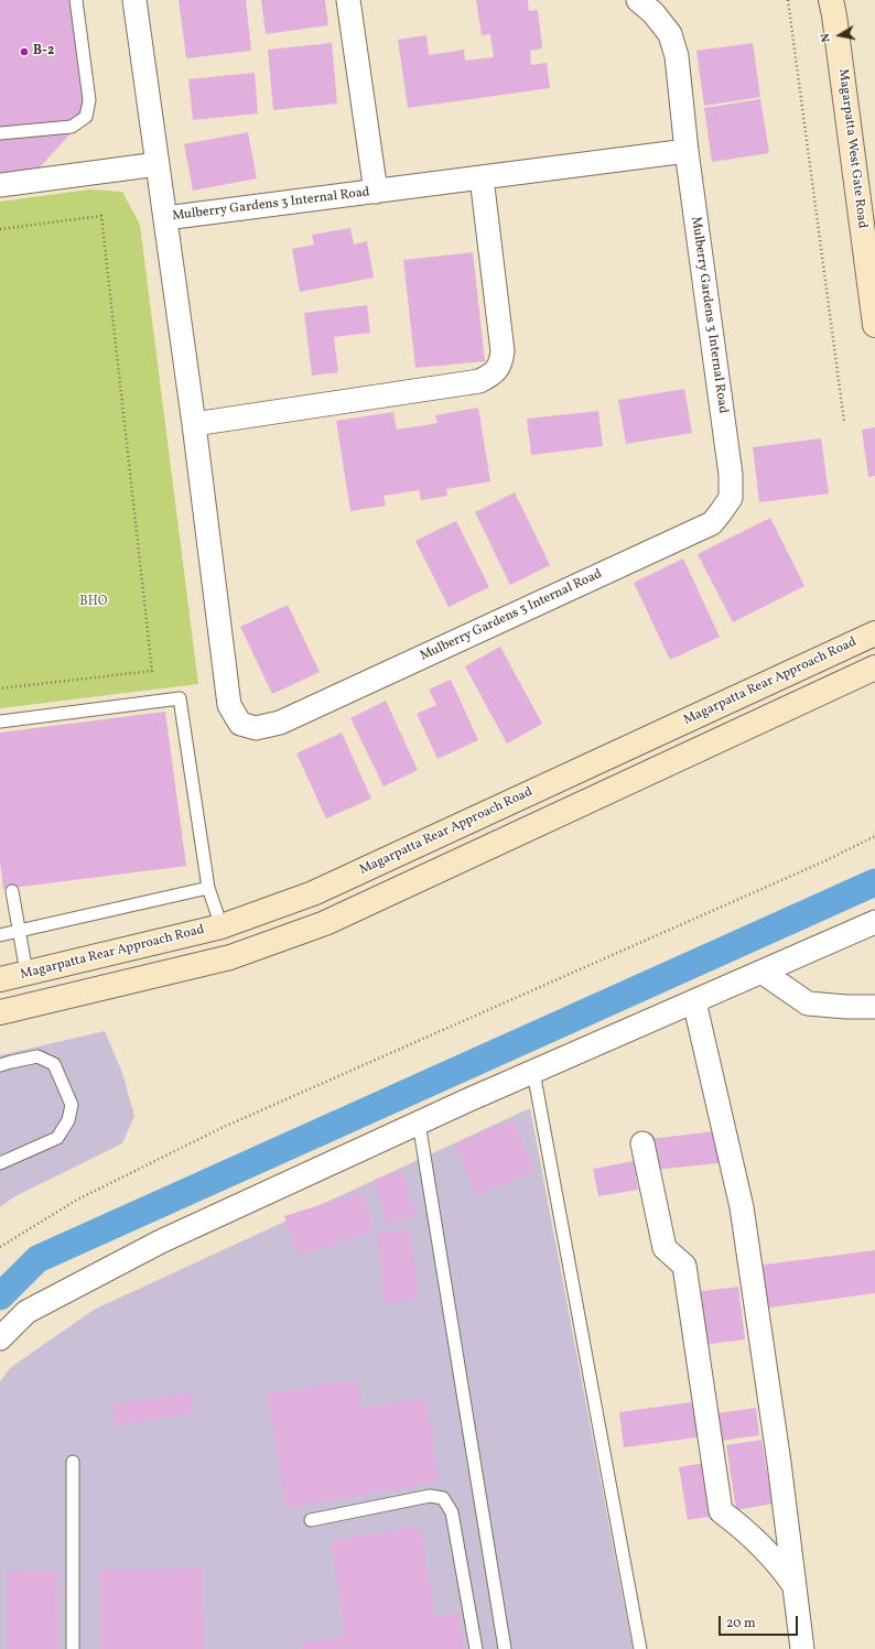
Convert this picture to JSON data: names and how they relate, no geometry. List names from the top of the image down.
{
  "streets": {
    "street": ["Magarpatta West Gate Road", "Mulberry Gardens 3 Internal Road", "Magarpatta Rear Approach Road"]
  },
  "parks": ["BHO"],
  "places": ["B-2"],
  "scale_bar": "20 m",
  "north": "left"
}
